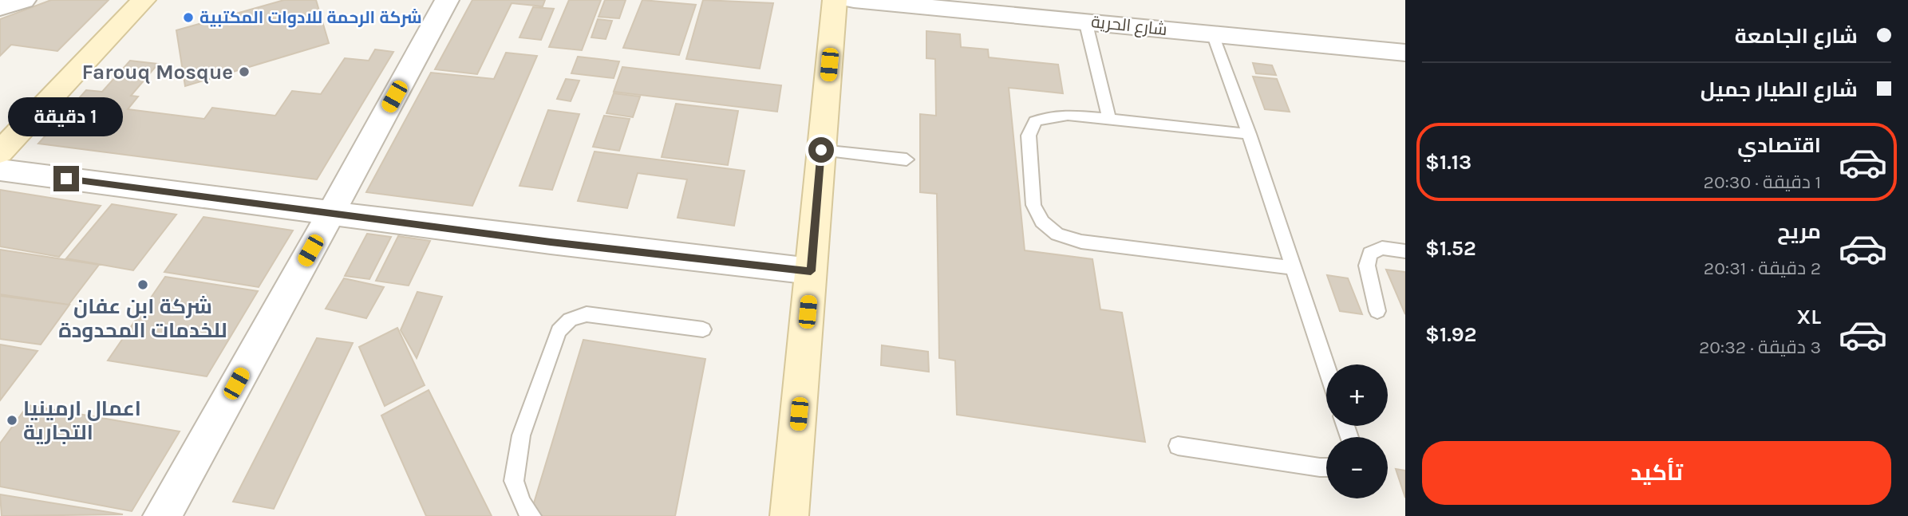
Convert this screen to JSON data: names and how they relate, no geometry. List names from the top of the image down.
{
  "streets": {
    "street": ["شارع الحرية"]
  },
  "places": [
    "شركة الرحمة للادوات المكتبية",
    "Farouq Mosque",
    "شركة ابن عفان للخدمات المحدودة",
    "اعمال ارمينيا التجارية"
  ],
  "page": {
    "banner": ["شارع الجامعة", "شارع الطيار جميل"],
    "bubble": "1 دقيقة",
    "list": [
      {
        "name": "اقتصادي",
        "note": "1 دقيقة · 20:30",
        "value": "$1.13"
      },
      {
        "name": "مريح",
        "note": "2 دقيقة · 20:31",
        "value": "$1.52"
      },
      {
        "name": "XL",
        "note": "3 دقيقة · 20:32",
        "value": "$1.92"
      }
    ],
    "map_buttons": ["+", "−"],
    "buttons": "تأكيد"
  }
}
